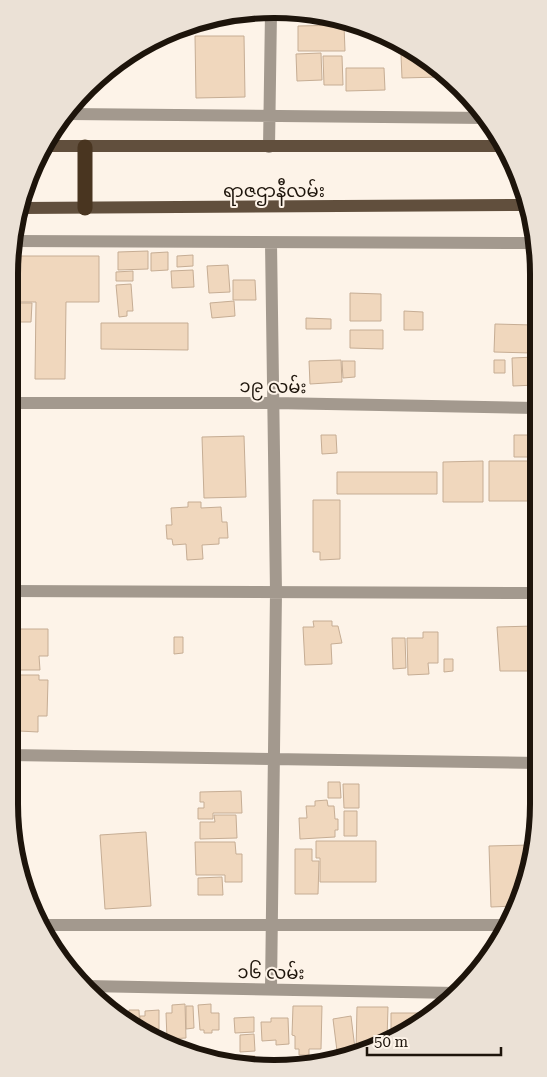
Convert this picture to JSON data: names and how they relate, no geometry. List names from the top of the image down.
{
  "streets": {
    "main road": ["ရာဇဌာနီလမ်း"],
    "street": ["၁၉ လမ်း", "၁၆ လမ်း"]
  },
  "scale_bar": "50 m"
}
